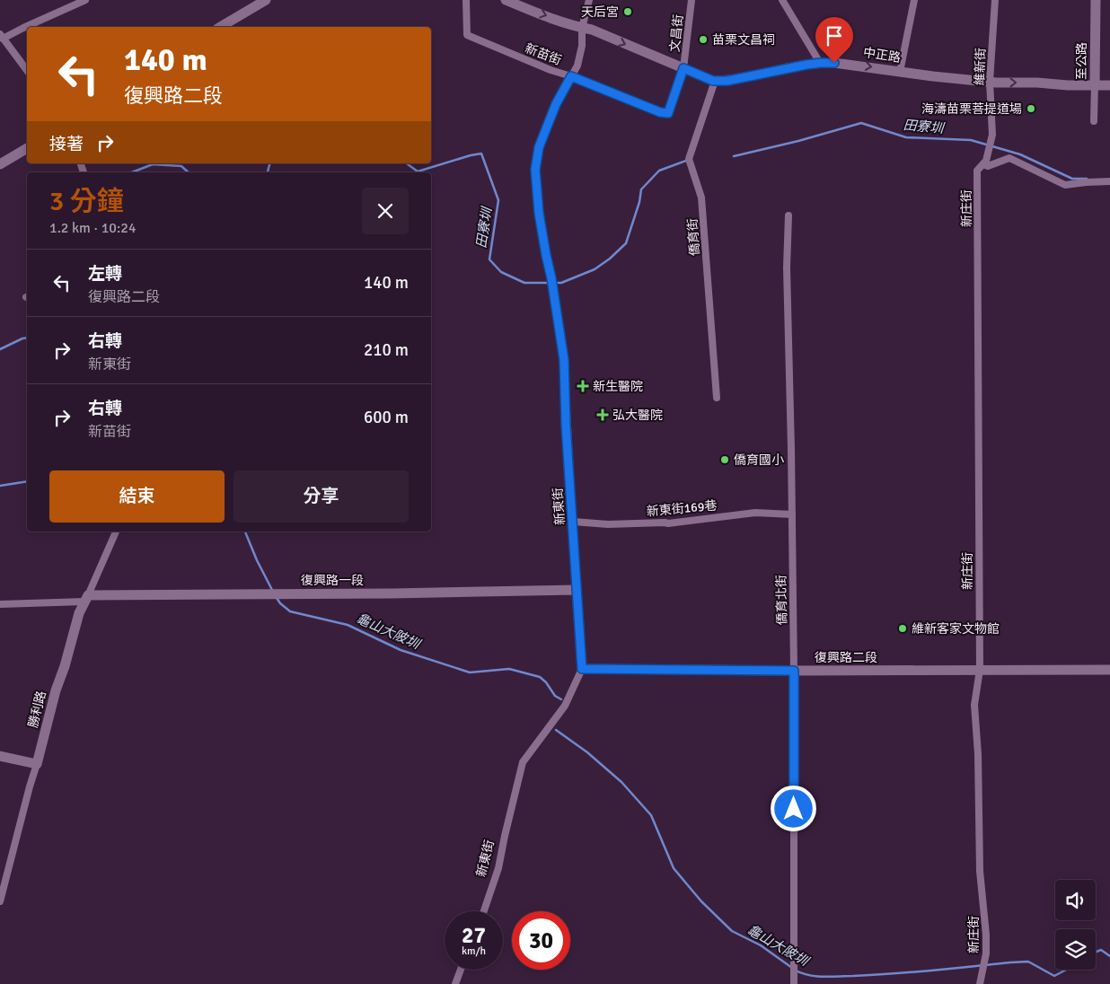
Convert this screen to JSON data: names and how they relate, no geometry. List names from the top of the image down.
{
  "streets": {
    "street": [
      "文昌街",
      "新苗街",
      "中正路",
      "至公路",
      "維新街",
      "新庄街",
      "僑育街",
      "新東街",
      "新東街169巷",
      "復興路一段",
      "僑育北街",
      "復興路二段",
      "勝利路"
    ]
  },
  "crossings": [
    ["文昌街", "新苗街"],
    ["文昌街", "中正路"],
    ["新苗街", "中正路"],
    ["新苗街", "新東街"],
    ["中正路", "至公路"],
    ["中正路", "維新街"],
    ["中正路", "僑育街"],
    ["中正路", "新東街"],
    ["維新街", "新庄街"],
    ["新庄街", "復興路二段"],
    ["新東街", "新東街169巷"],
    ["新東街", "復興路一段"],
    ["新東街", "復興路二段"],
    ["新東街169巷", "僑育北街"],
    ["復興路一段", "勝利路"],
    ["僑育北街", "復興路二段"]
  ],
  "one_way": ["中正路"],
  "water": ["田寮圳", "龜山大陂圳"],
  "places": {
    "other": [
      "天后宮",
      "苗栗文昌祠",
      "海濤苗栗菩提道場",
      "僑育國小",
      "維新客家文物館"
    ],
    "health": ["新生醫院", "弘大醫院"]
  },
  "page": {
    "turn": ["140 m", "復興路二段"],
    "then": "接著",
    "heading": ["3 分鐘", "1.2 km · 10:24"],
    "list": [
      {
        "name": "左轉",
        "note": "復興路二段",
        "value": "140 m"
      },
      {
        "name": "右轉",
        "note": "新東街",
        "value": "210 m"
      },
      {
        "name": "右轉",
        "note": "新苗街",
        "value": "600 m"
      }
    ],
    "buttons": ["結束", "分享"],
    "speed": "27 km/h",
    "limit": "30"
  }
}
